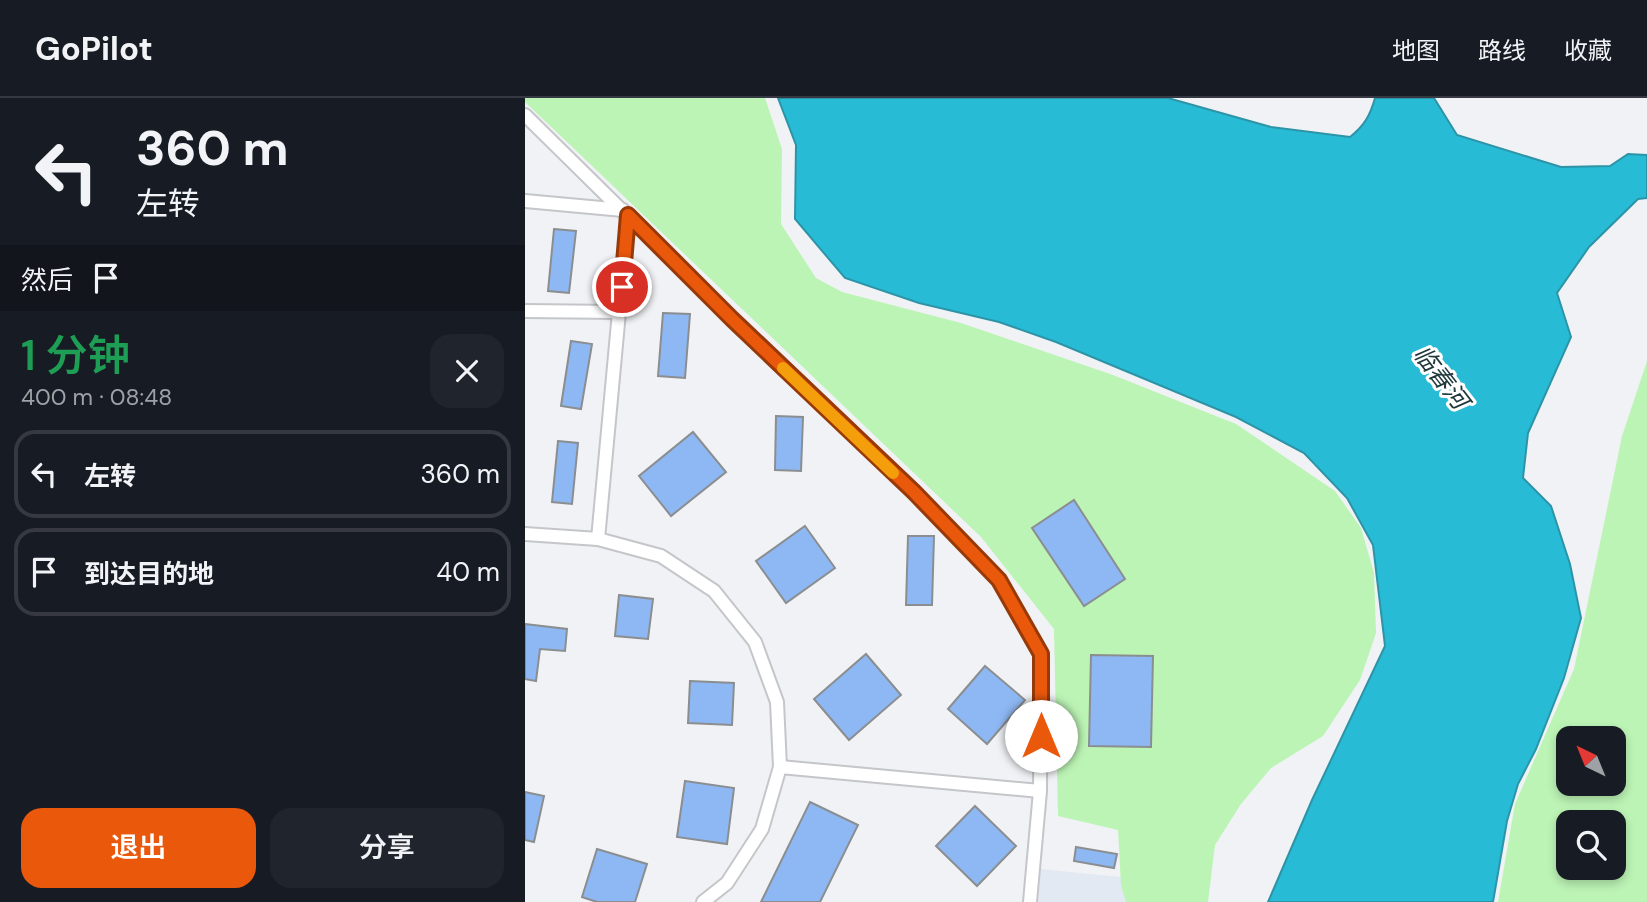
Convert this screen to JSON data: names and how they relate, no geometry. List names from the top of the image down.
{
  "water": ["临春河"],
  "north": "top left",
  "page": {
    "header": "GoPilot",
    "nav": ["地图", "路线", "收藏"],
    "turn": ["360 m", "左转"],
    "then": "然后",
    "heading": ["1 分钟", "400 m · 08:48"],
    "list": [
      {
        "name": "左转",
        "value": "360 m"
      },
      {
        "name": "到达目的地",
        "value": "40 m"
      }
    ],
    "buttons": ["退出", "分享"]
  }
}
